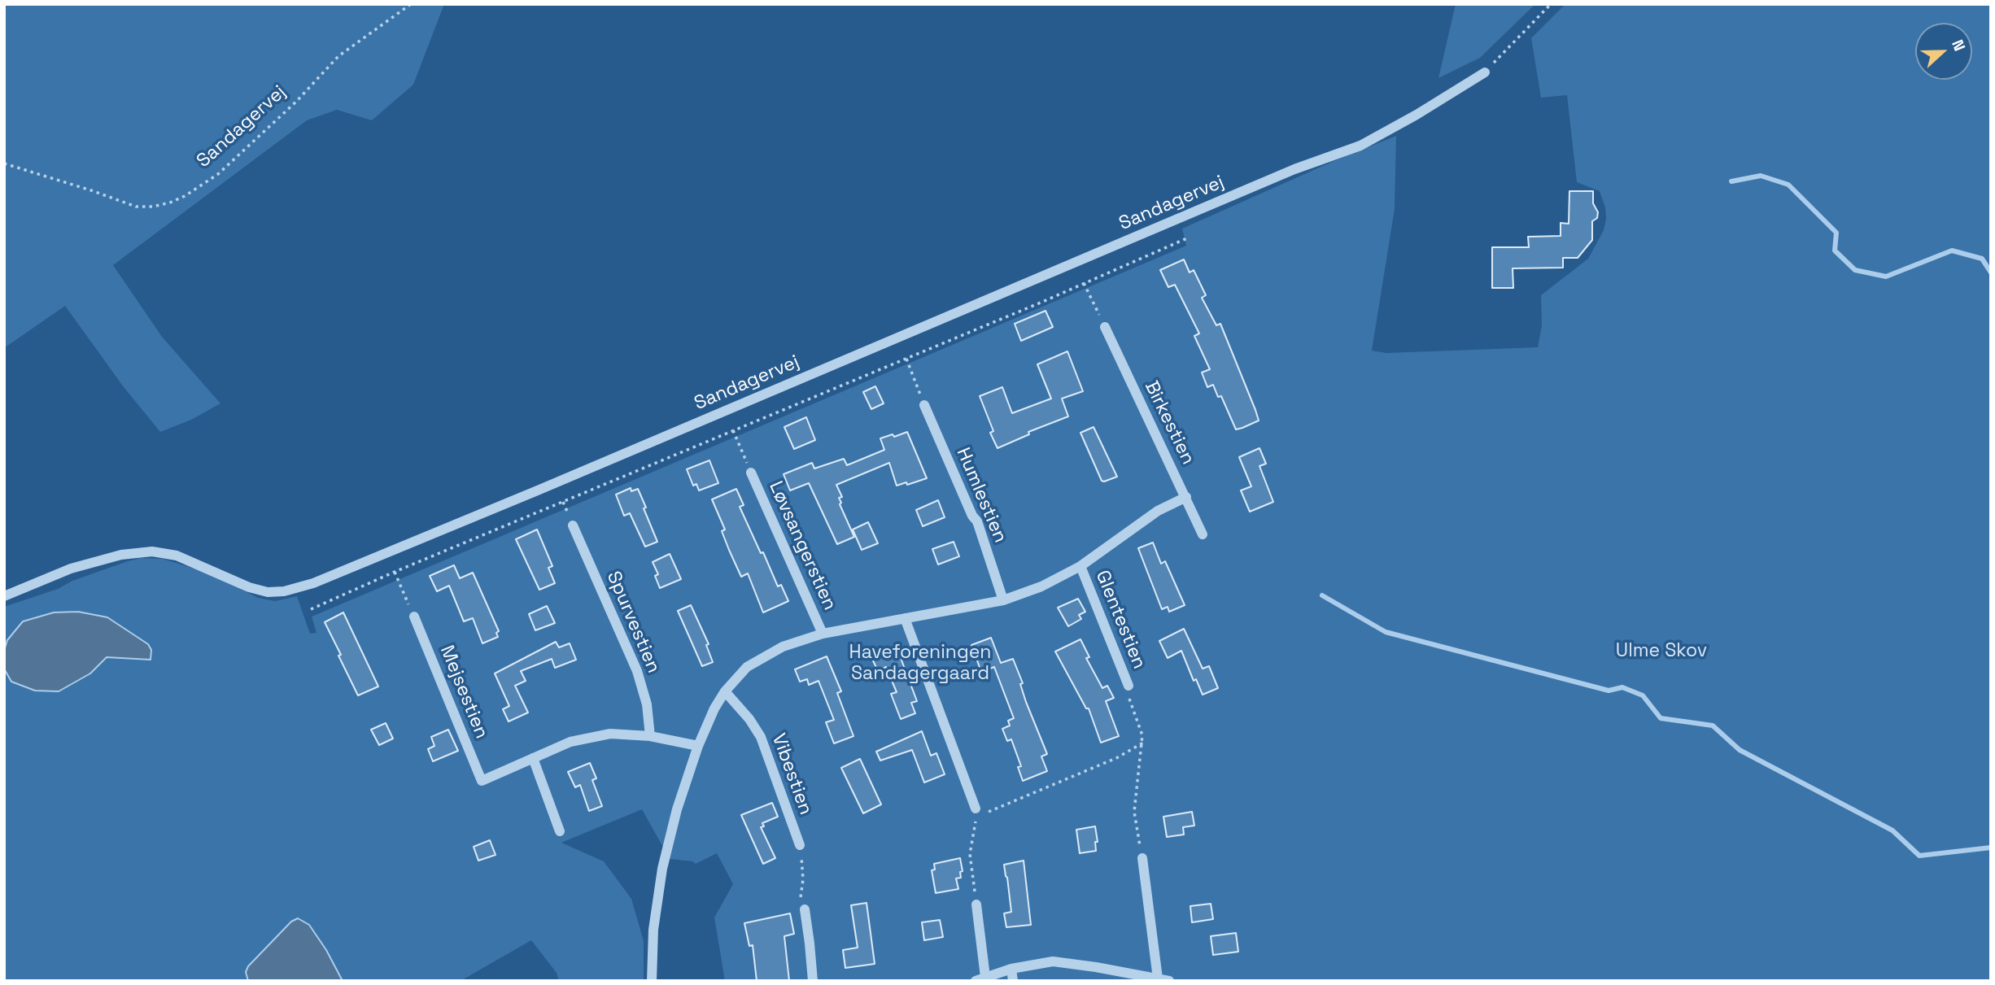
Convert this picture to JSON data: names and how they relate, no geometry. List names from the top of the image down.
{
  "streets": {
    "street": [
      "Sandagervej",
      "Birkestien",
      "Humlestien",
      "Løvsangerstien",
      "Glentestien",
      "Spurvestien",
      "Mejsestien",
      "Vibestien"
    ]
  },
  "parks": ["Ulme Skov", "Haveforeningen Sandagergaard"],
  "north": "right"
}
